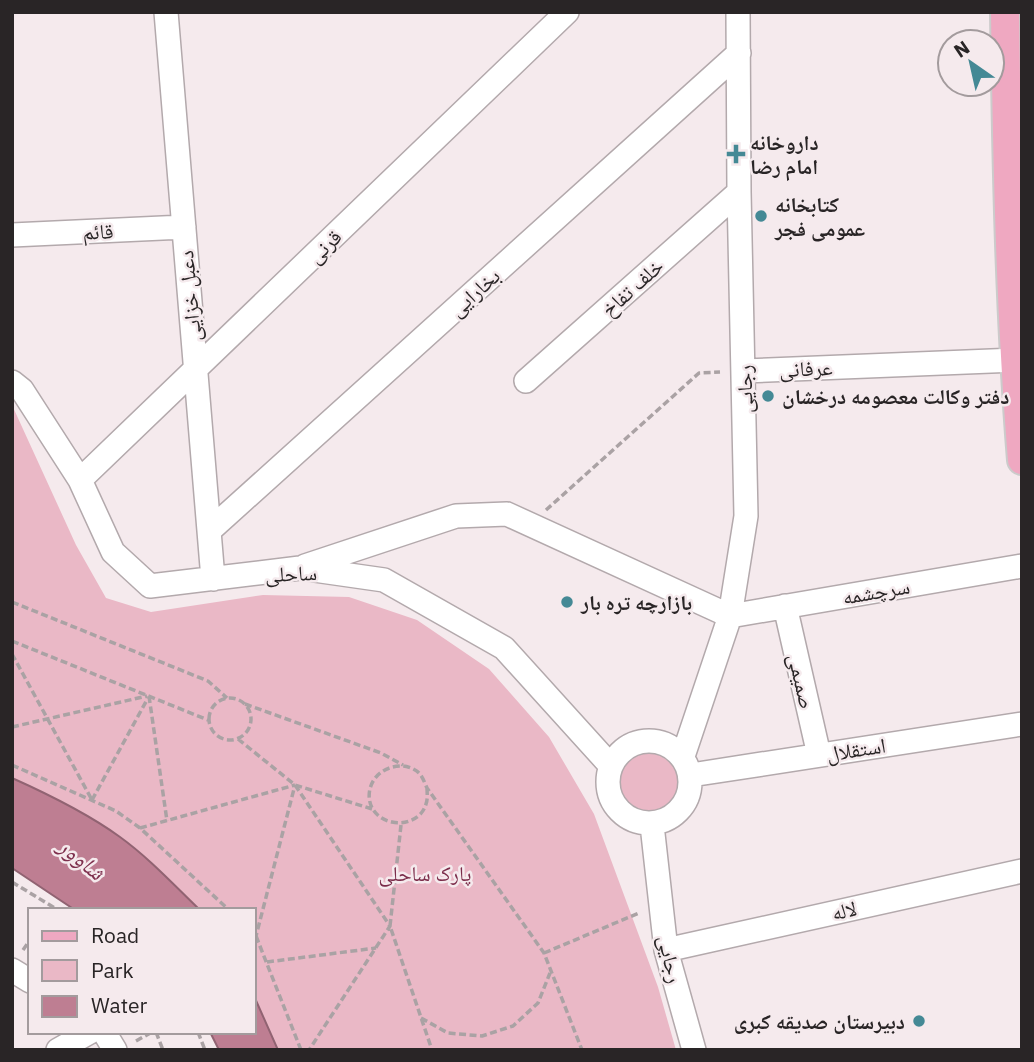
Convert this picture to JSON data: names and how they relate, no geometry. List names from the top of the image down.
{
  "streets": {
    "street": [
      "قائم",
      "قرنی",
      "خلف تفاخ",
      "بخارایی",
      "دعبل خزایی",
      "عرفانی",
      "رجایی",
      "ساحلی",
      "سرچشمه",
      "صمیمی",
      "استقلال",
      "لاله"
    ]
  },
  "crossings": [
    ["قائم", "دعبل خزایی"],
    ["قرنی", "دعبل خزایی"],
    ["قرنی", "ساحلی"],
    ["خلف تفاخ", "رجایی"],
    ["بخارایی", "دعبل خزایی"],
    ["بخارایی", "رجایی"],
    ["دعبل خزایی", "ساحلی"],
    ["عرفانی", "رجایی"],
    ["رجایی", "ساحلی"],
    ["رجایی", "سرچشمه"],
    ["رجایی", "استقلال"],
    ["رجایی", "لاله"],
    ["ساحلی", "استقلال"],
    ["سرچشمه", "صمیمی"],
    ["صمیمی", "استقلال"]
  ],
  "water": ["شاوور"],
  "parks": ["پارک ساحلی"],
  "places": {
    "health": ["داروخانه امام رضا"],
    "other": [
      "کتابخانه عمومی فجر",
      "دفتر وکالت معصومه درخشان",
      "بازارچه تره بار",
      "دبیرستان صدیقه کبری"
    ]
  },
  "legend": ["Road", "Park", "Water"],
  "north": "top left"
}
